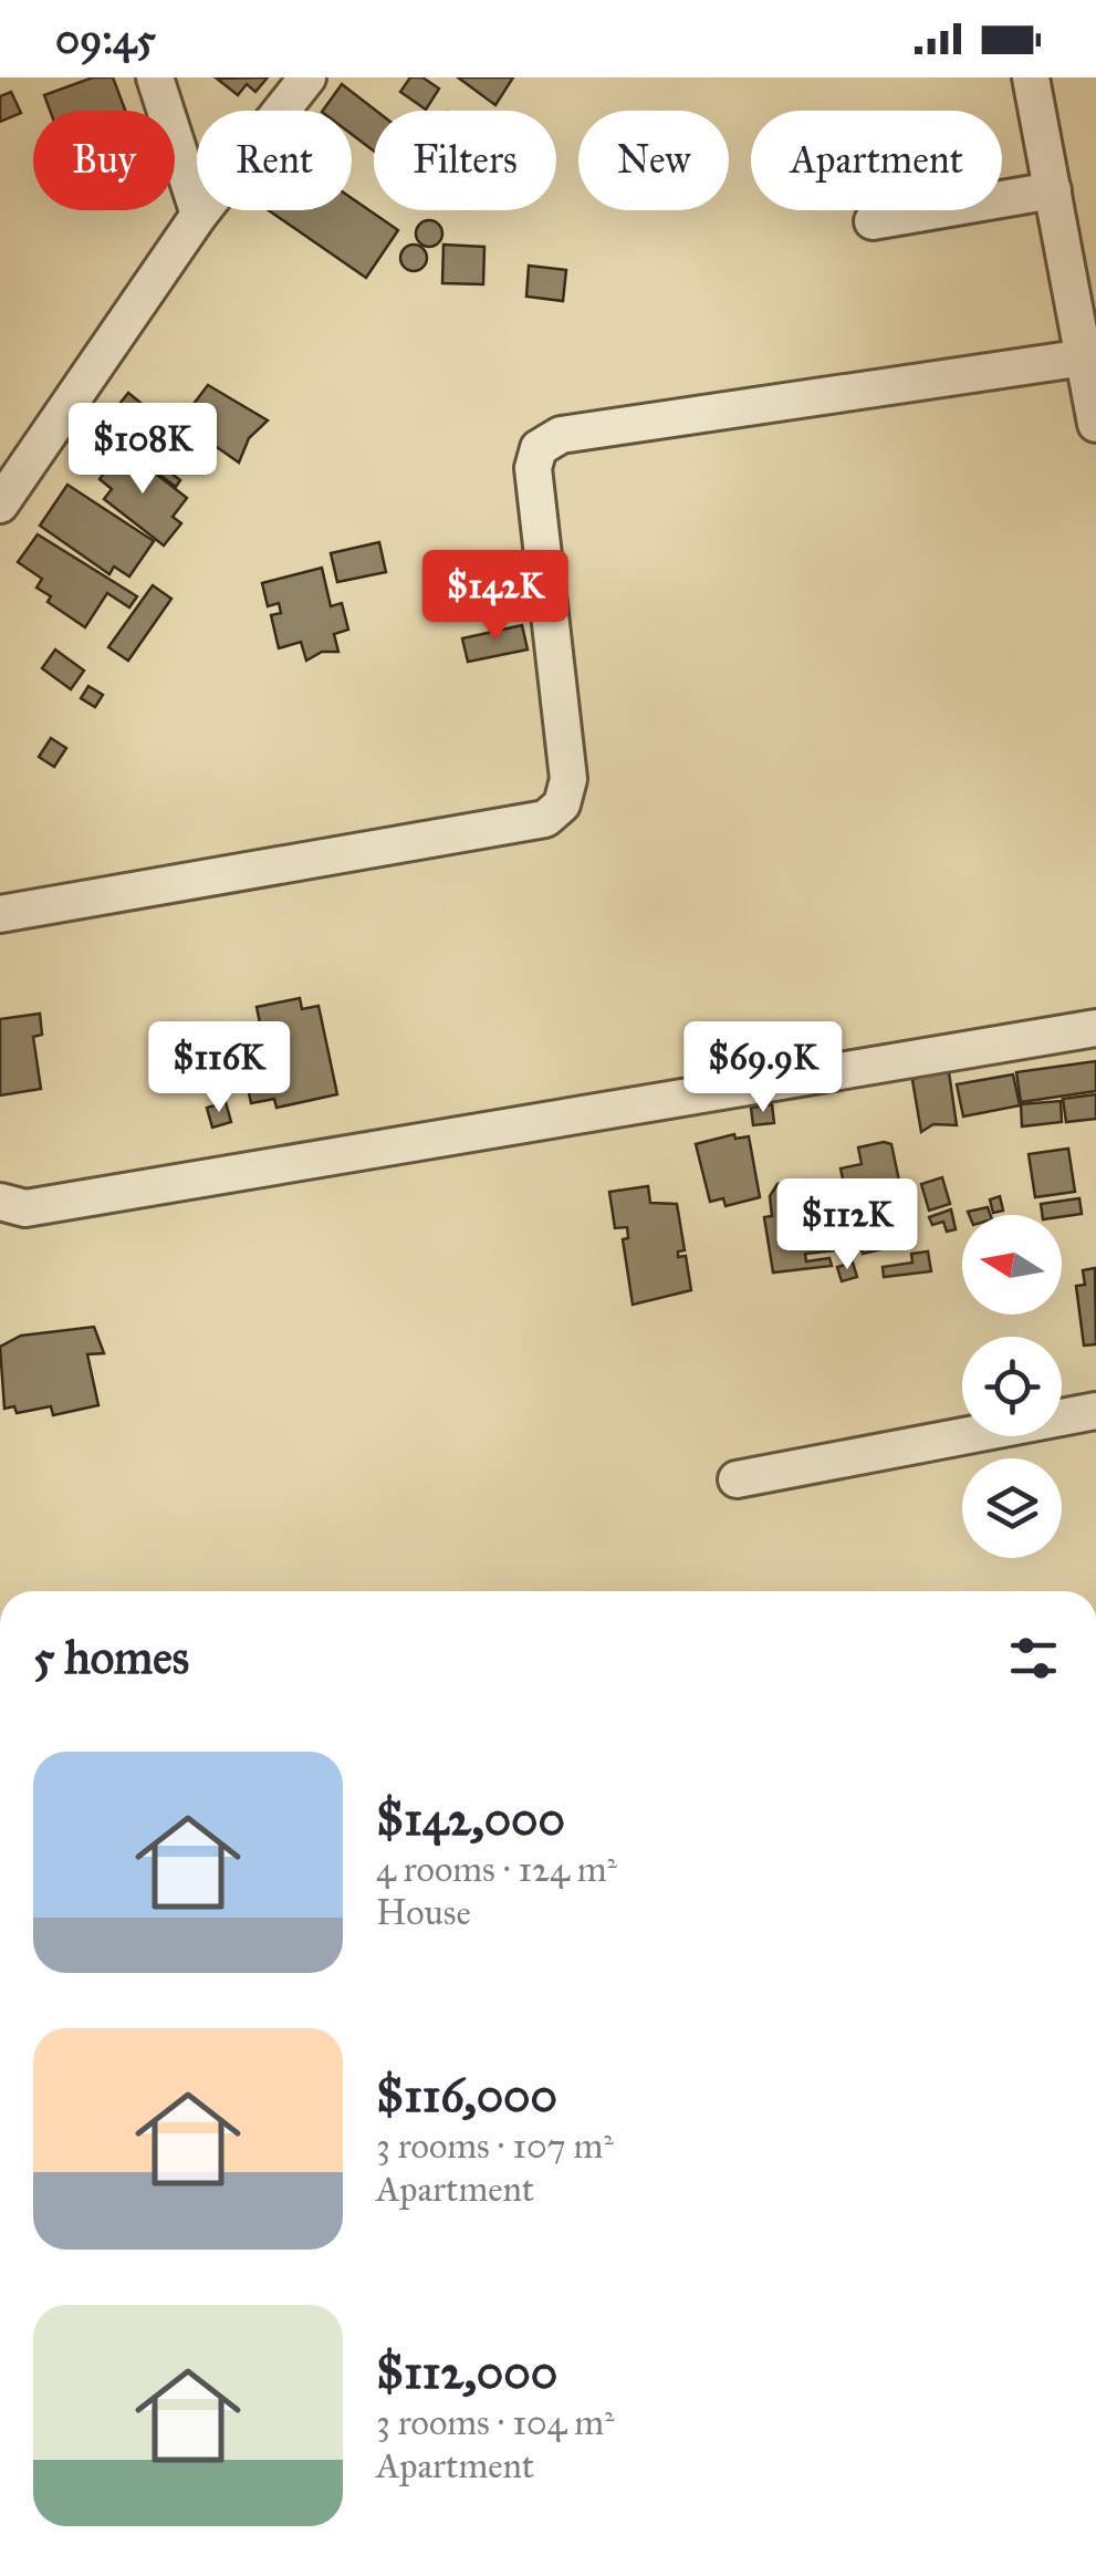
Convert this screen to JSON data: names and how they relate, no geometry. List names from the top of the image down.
{
  "north": "left",
  "page": {
    "status": "09:45",
    "chip": [
      "Buy",
      "Rent",
      "Filters",
      "New",
      "Apartment"
    ],
    "price": [
      "$108K",
      "$142K",
      "$116K",
      "$69.9K",
      "$112K"
    ],
    "heading": "5 homes",
    "list": [
      {
        "name": "$142,000",
        "note": "4 rooms · 124 m² · House"
      },
      {
        "name": "$116,000",
        "note": "3 rooms · 107 m² · Apartment"
      },
      {
        "name": "$112,000",
        "note": "3 rooms · 104 m² · Apartment"
      }
    ]
  }
}
